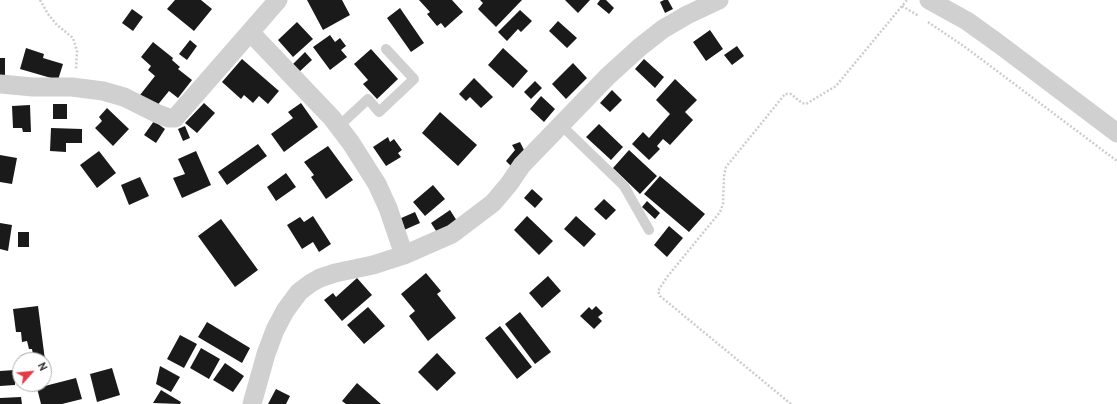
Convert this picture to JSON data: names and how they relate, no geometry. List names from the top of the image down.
{
  "north": "top right"
}
